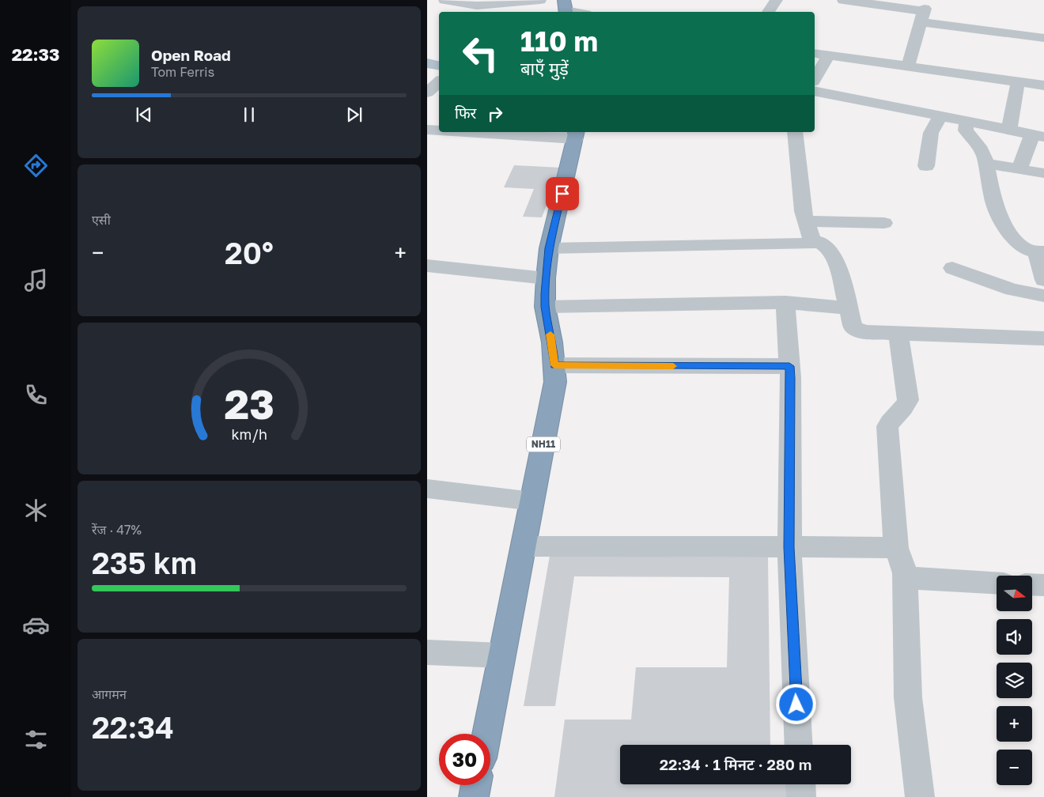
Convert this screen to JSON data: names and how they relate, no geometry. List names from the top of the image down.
{
  "streets": {
    "highway": ["NH11"]
  },
  "north": "right",
  "page": {
    "tabs": "22:33",
    "turn": ["110 m", "बाएँ मुड़ें"],
    "song": ["Open Road", "Tom Ferris"],
    "then": "फिर",
    "tile": [
      "एसी",
      ["रेंज · 47%", "235 km"],
      ["आगमन", "22:34"]
    ],
    "heat": ["−", "20°", "+"],
    "map_buttons": ["+", "−"],
    "limit": "30",
    "trip": "22:34 · 1 मिनट · 280 m",
    "gauge": ["23", "km/h"]
  }
}
